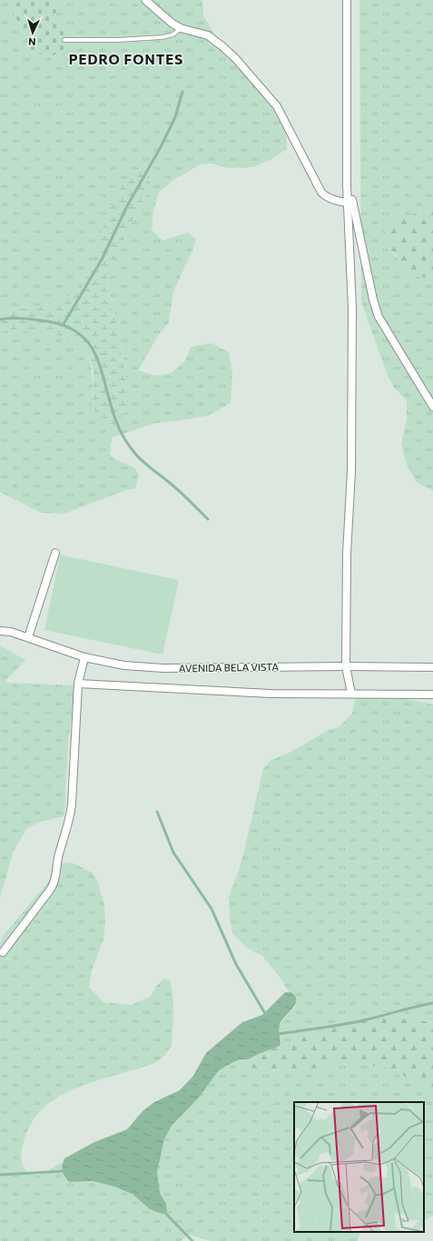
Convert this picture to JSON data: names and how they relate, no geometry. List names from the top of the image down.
{
  "streets": {
    "street": ["AVENIDA BELA VISTA"]
  },
  "districts": ["PEDRO FONTES"],
  "north": "bottom"
}
